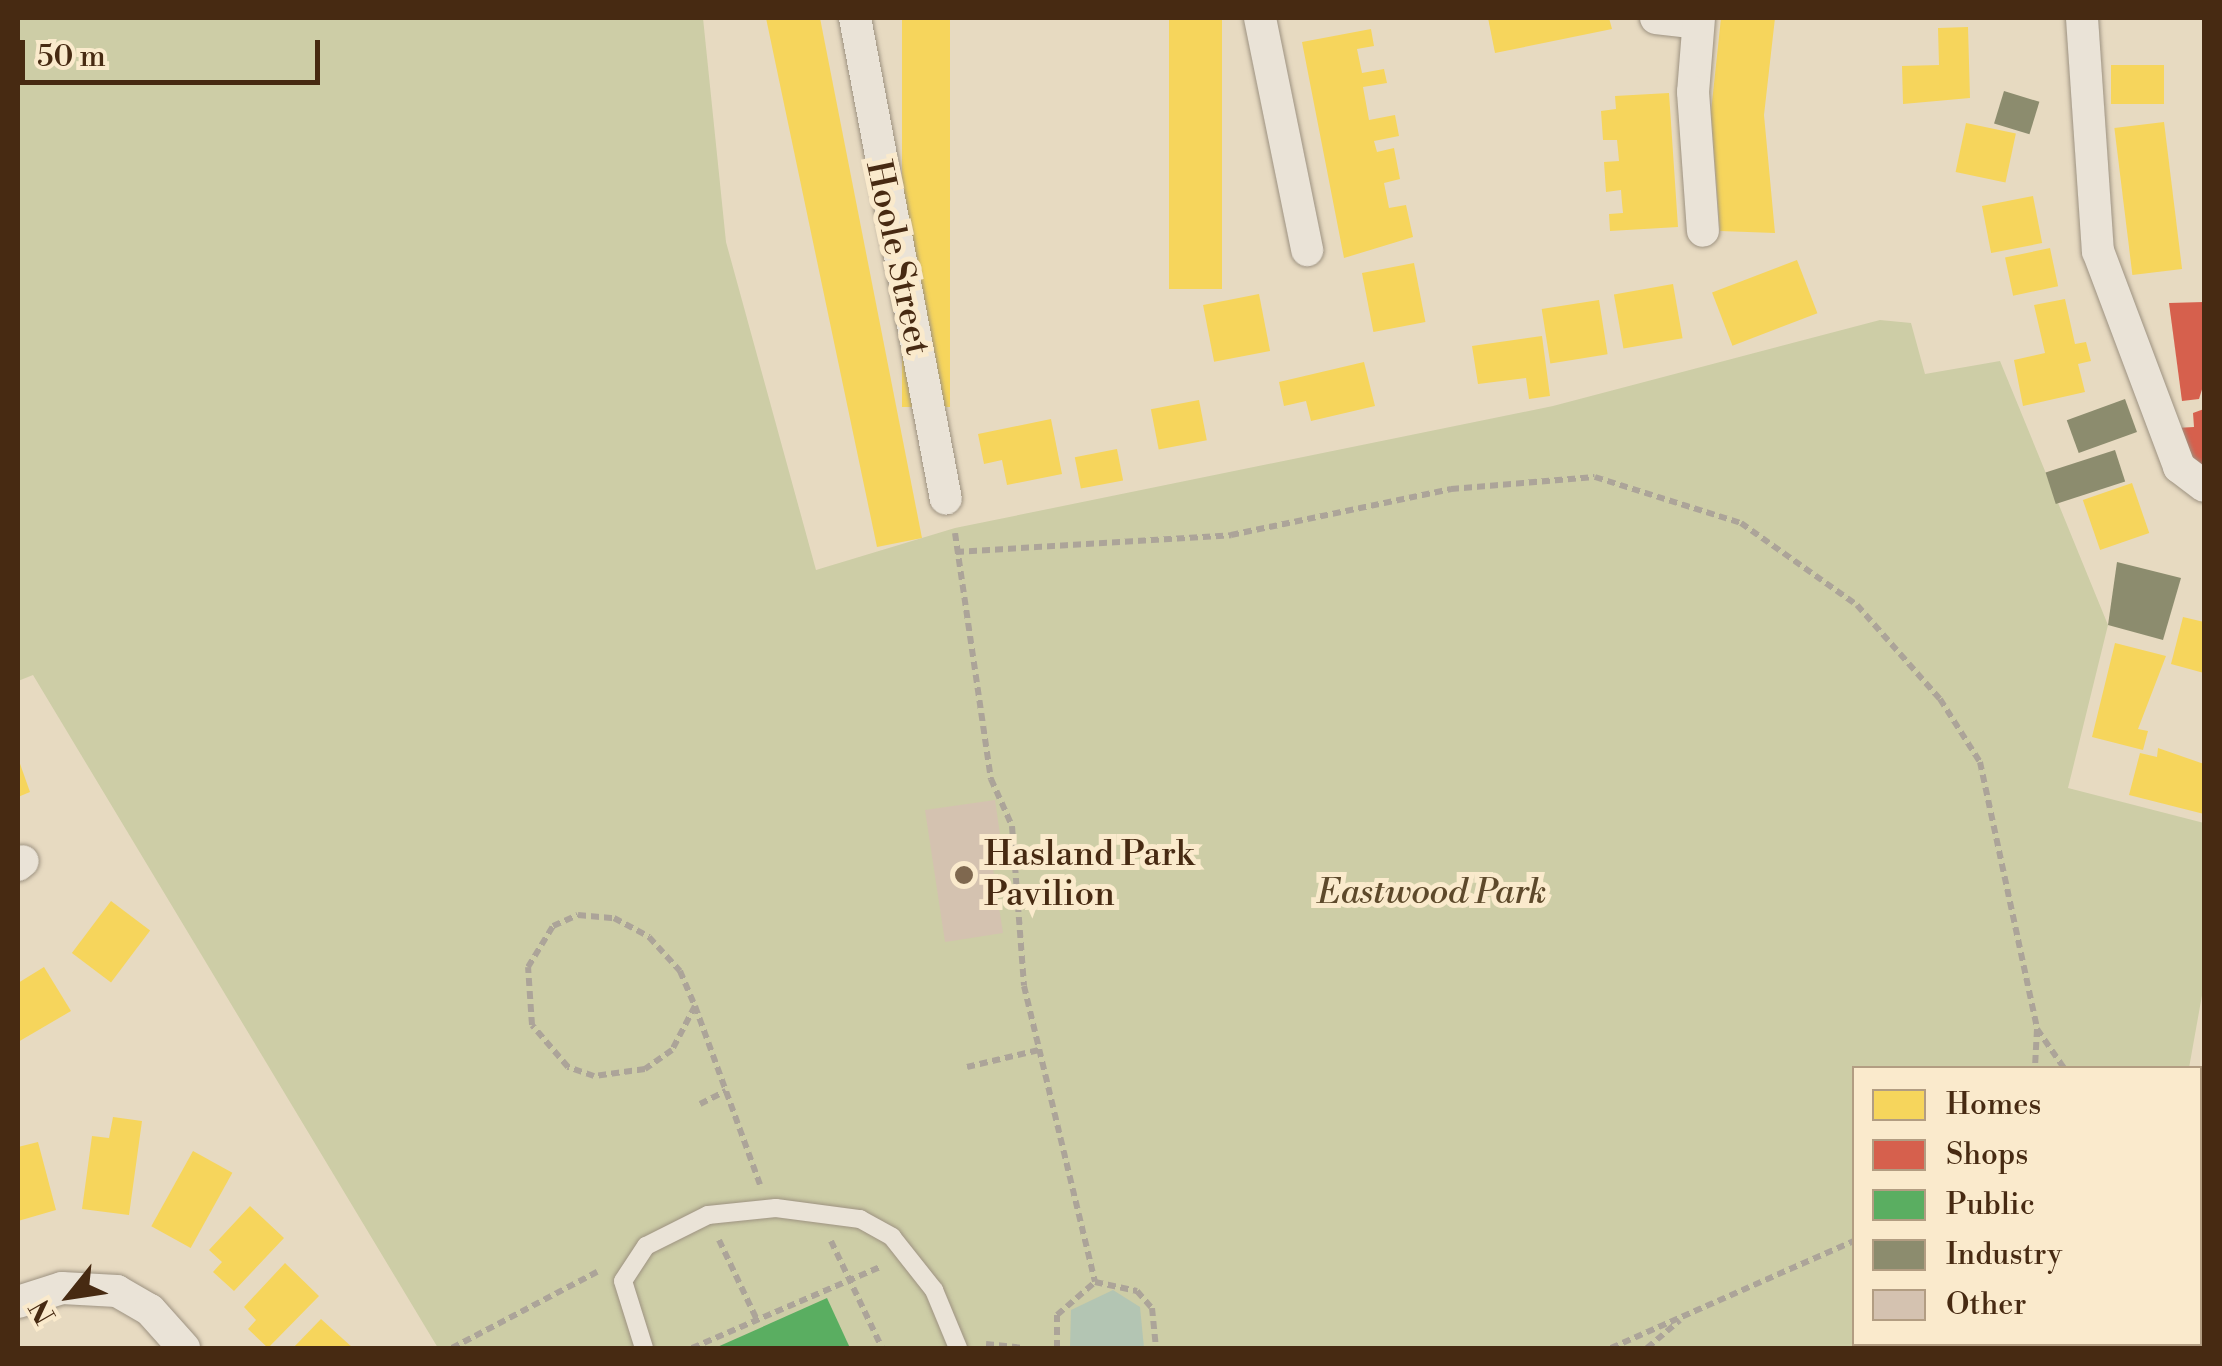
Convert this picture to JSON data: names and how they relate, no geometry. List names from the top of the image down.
{
  "streets": {
    "street": ["Hoole Street"]
  },
  "parks": ["Eastwood Park"],
  "places": ["Hasland Park Pavilion"],
  "legend": [
    "Homes",
    "Shops",
    "Public",
    "Industry",
    "Other"
  ],
  "scale_bar": "50 m",
  "north": "bottom left"
}
